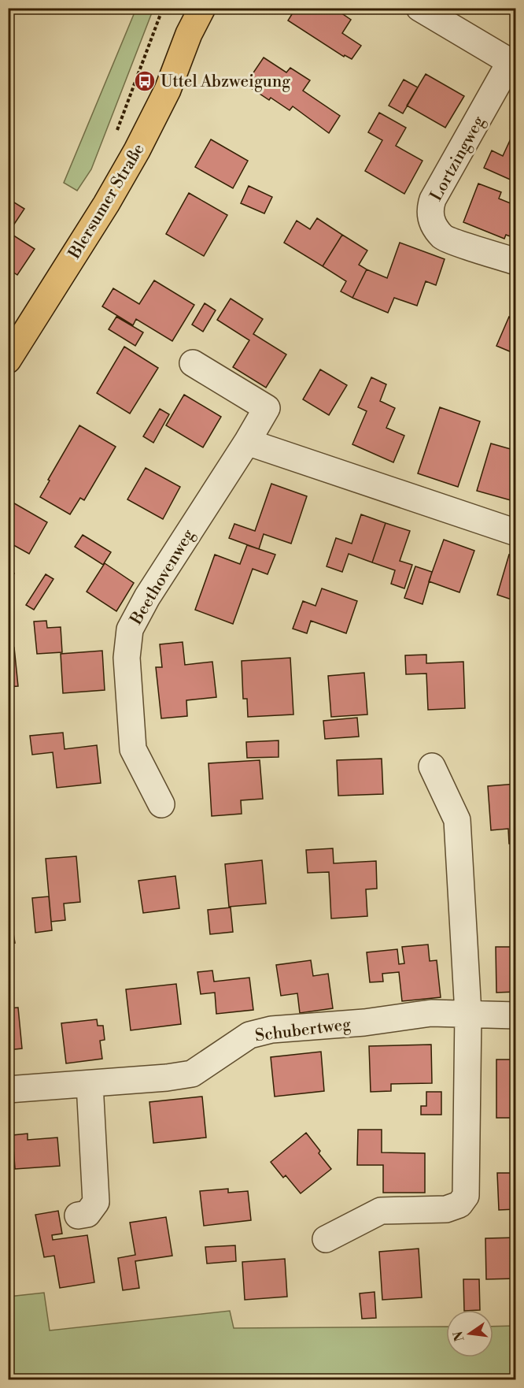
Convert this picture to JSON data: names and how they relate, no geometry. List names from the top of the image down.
{
  "streets": {
    "main road": ["Blersumer Straße"],
    "street": ["Lortzingweg", "Beethovenweg", "Schubertweg"]
  },
  "places": {
    "bus stop": ["Uttel Abzweigung"]
  },
  "north": "left"
}
